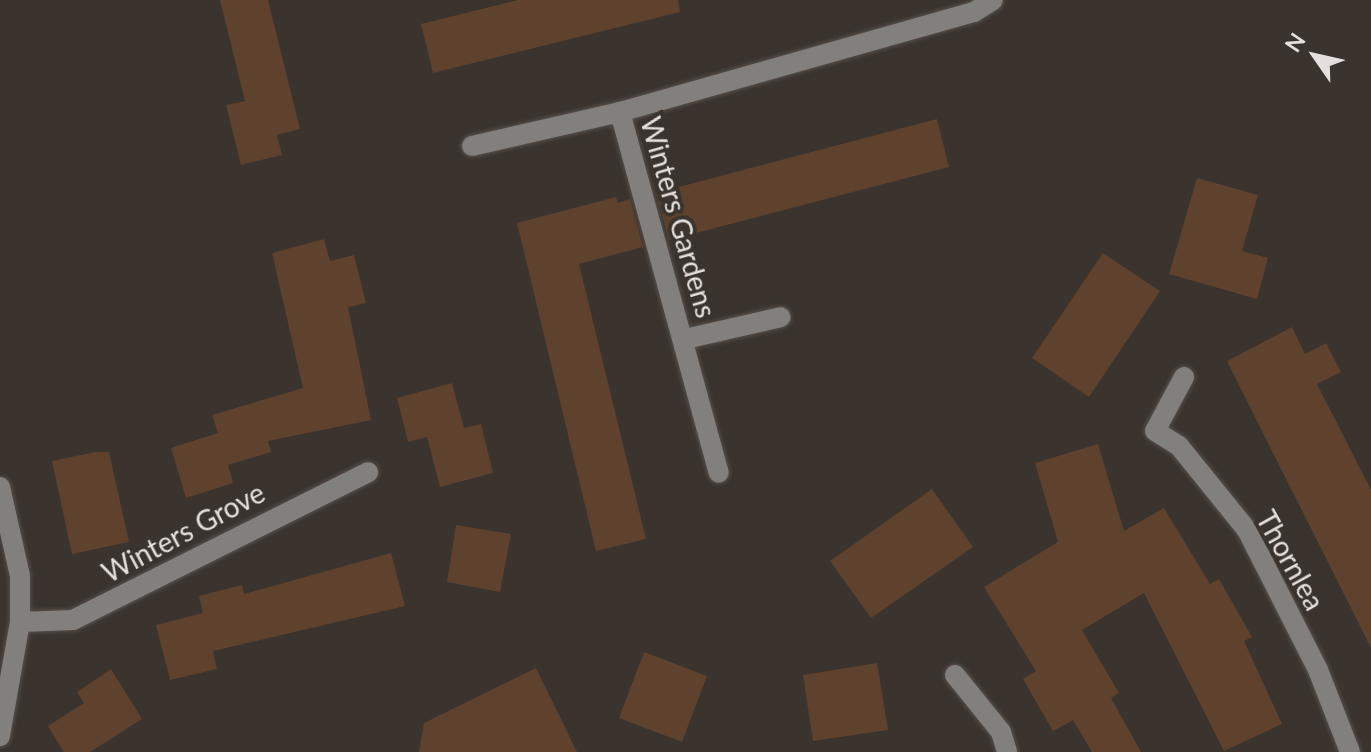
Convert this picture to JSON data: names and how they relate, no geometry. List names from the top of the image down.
{
  "streets": {
    "street": ["Winters Gardens", "Winters Grove", "Thornlea"]
  },
  "north": "top left"
}
